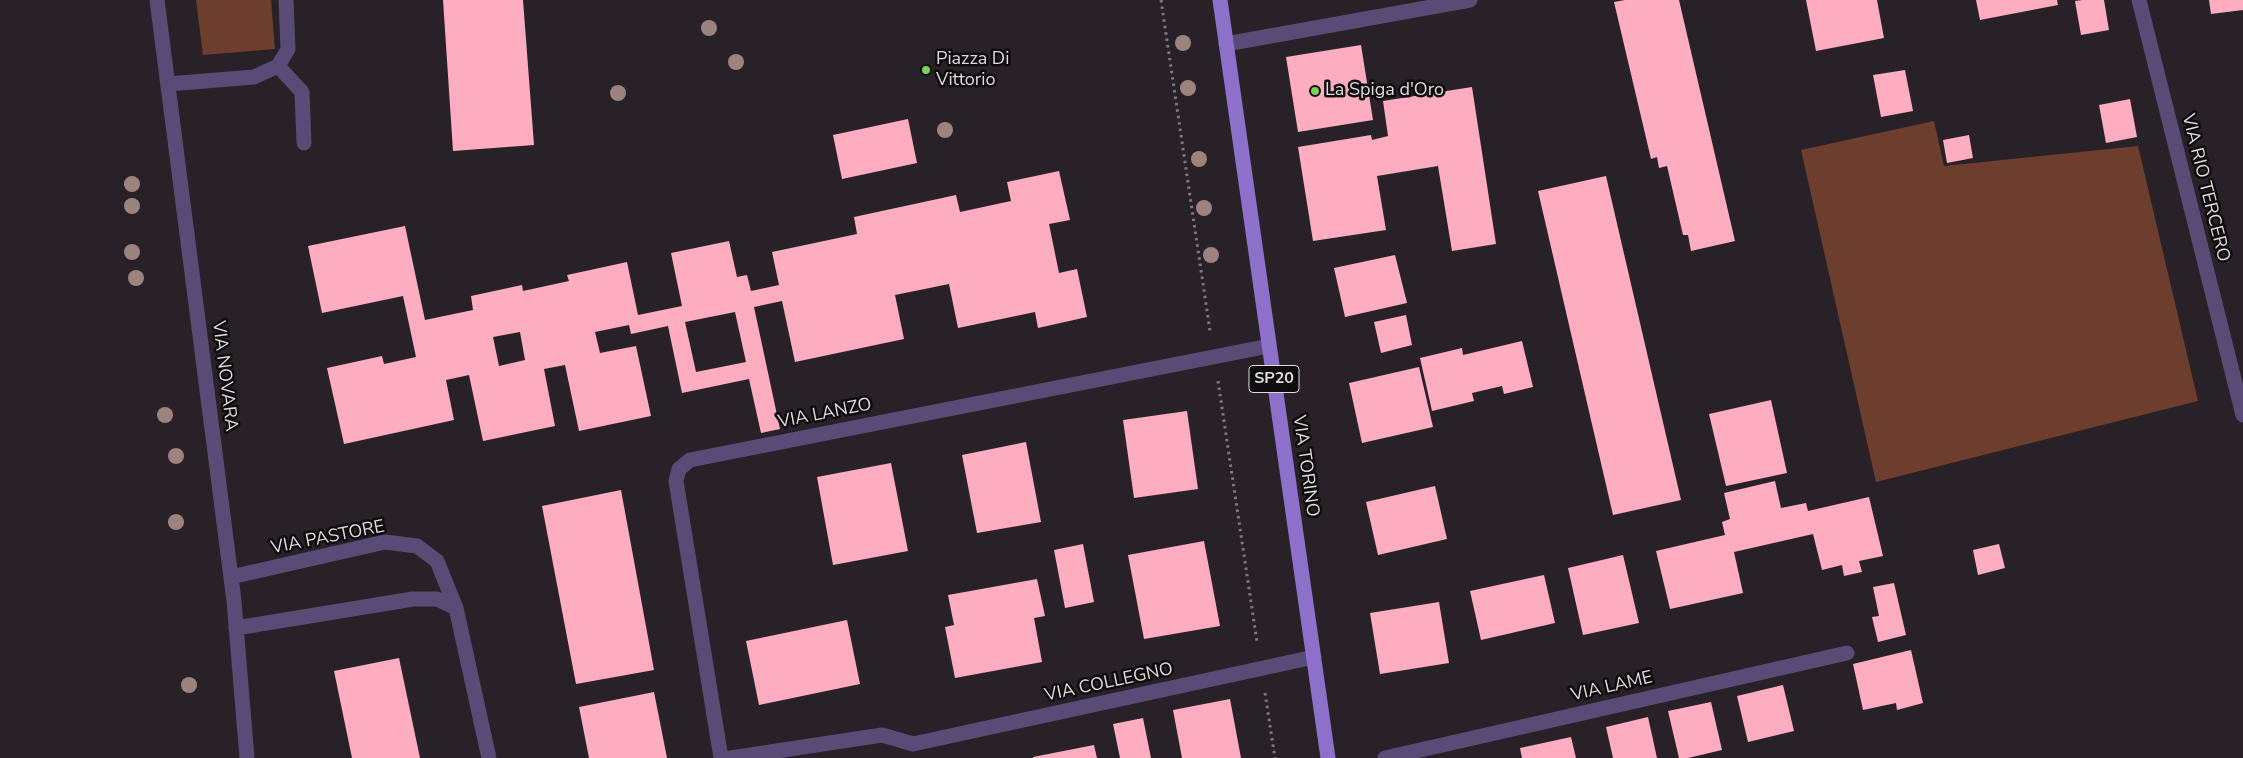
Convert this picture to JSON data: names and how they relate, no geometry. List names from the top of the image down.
{
  "streets": {
    "main road": ["SP20", "VIA TORINO"],
    "street": [
      "VIA RIO TERCERO",
      "VIA NOVARA",
      "VIA LANZO",
      "VIA PASTORE",
      "VIA COLLEGNO",
      "VIA LAME"
    ]
  },
  "crossings": [
    ["VIA NOVARA", "VIA PASTORE"],
    ["VIA LANZO", "VIA TORINO"],
    ["VIA TORINO", "VIA COLLEGNO"]
  ],
  "places": ["Piazza Di Vittorio", "La Spiga d'Oro"]
}
